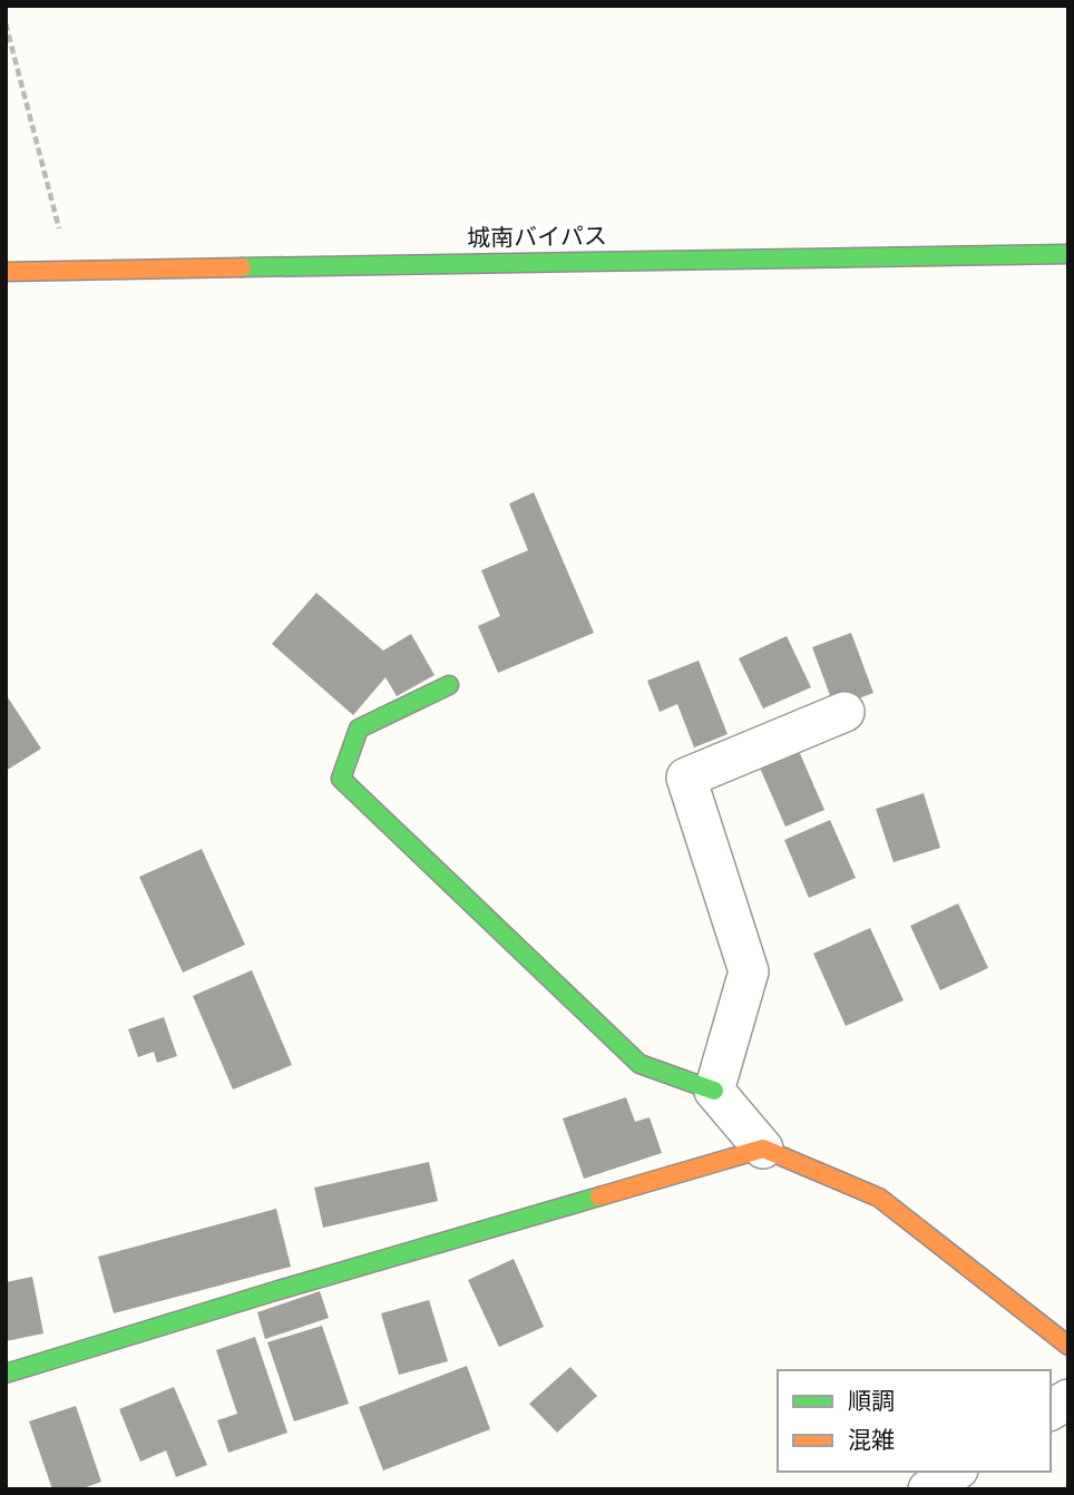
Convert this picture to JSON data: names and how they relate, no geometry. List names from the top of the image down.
{
  "streets": {
    "main road": ["城南バイパス"]
  },
  "legend": ["順調", "混雑"]
}
